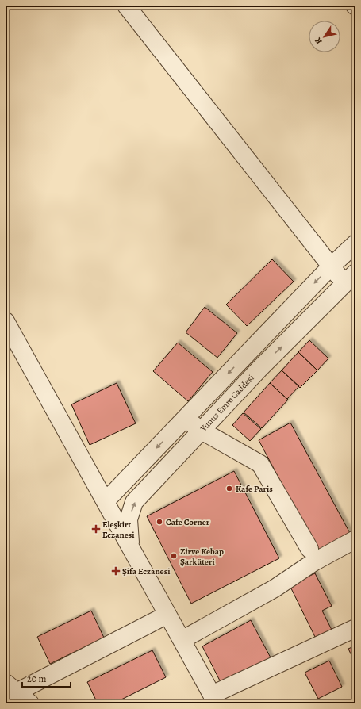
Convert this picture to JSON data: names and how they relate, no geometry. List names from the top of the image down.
{
  "streets": {
    "street": ["Yunus Emre Caddesi"]
  },
  "places": {
    "other": ["Kafe Paris", "Cafe Corner", "Zirve Kebap Şarküteri"],
    "health": ["Eleşkirt Eczanesi", "Şifa Eczanesi"]
  },
  "scale_bar": "20 m",
  "north": "bottom left"
}
